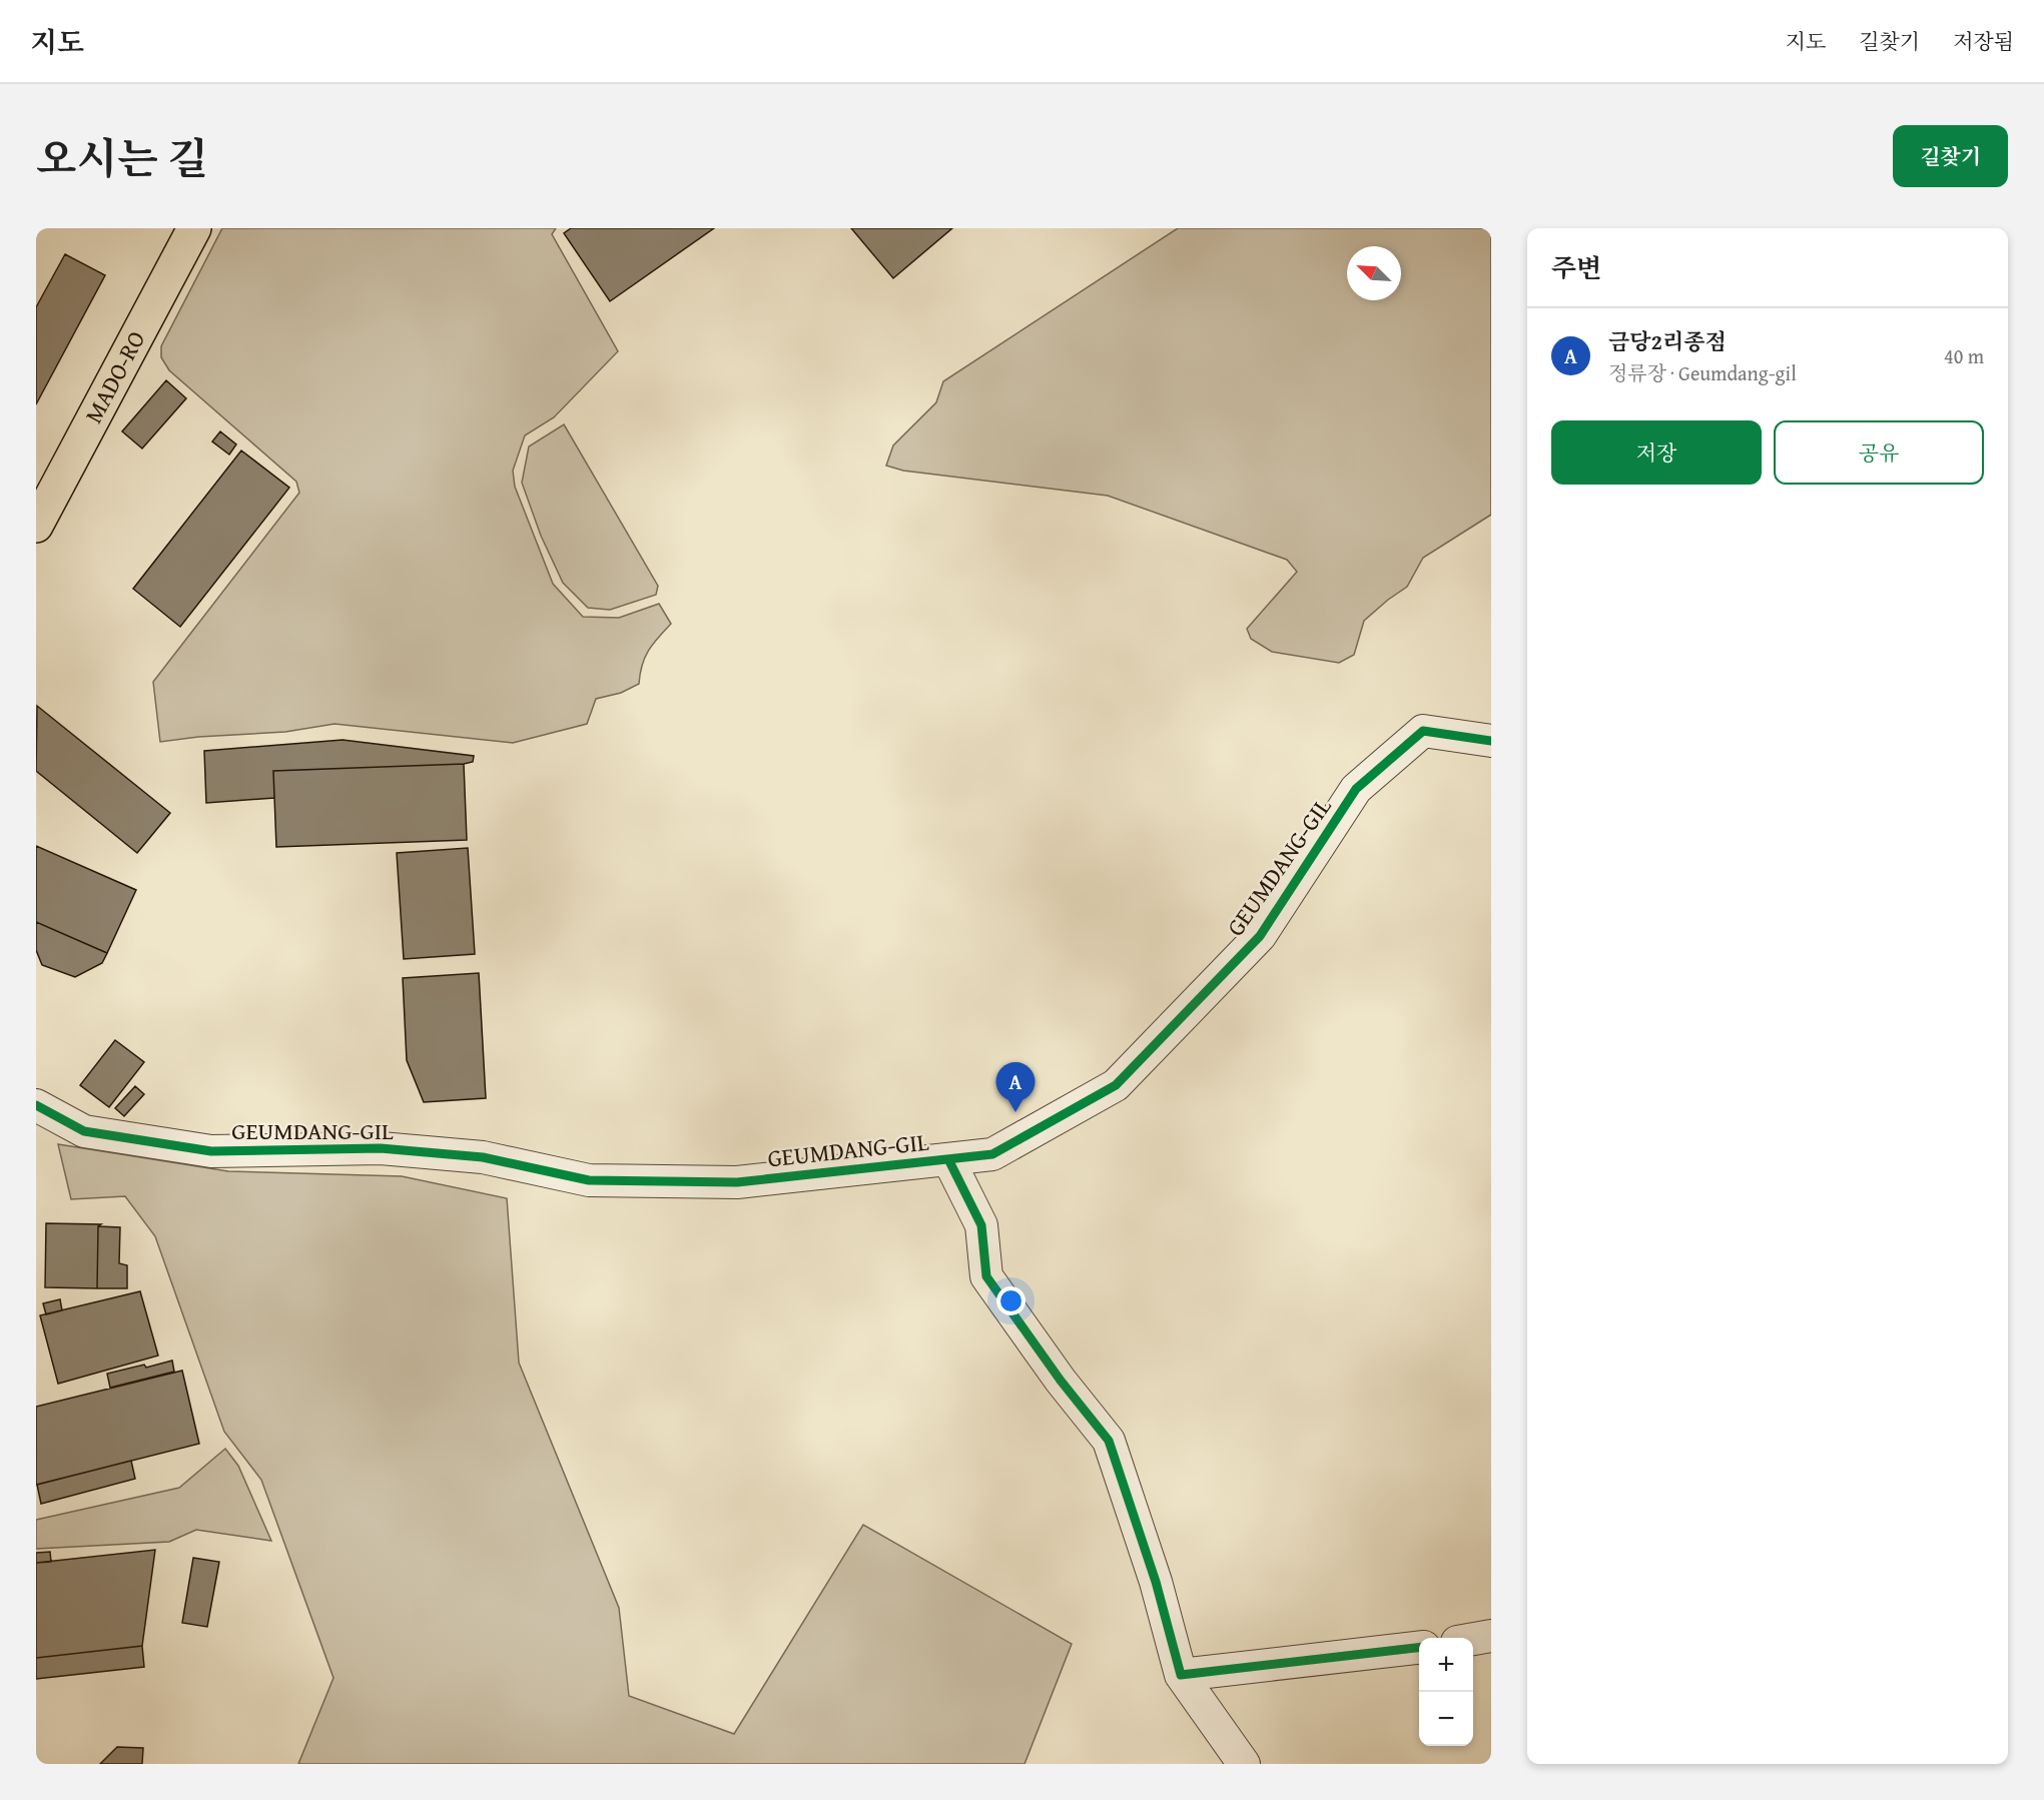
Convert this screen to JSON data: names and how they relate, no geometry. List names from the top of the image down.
{
  "streets": {
    "main road": ["MADO-RO"],
    "street": ["GEUMDANG-GIL"]
  },
  "north": "top left",
  "page": {
    "header": "지도",
    "nav": ["지도", "길찾기", "저장됨"],
    "title": "오시는 길",
    "buttons": [
      "길찾기",
      ["저장", "공유"]
    ],
    "heading": "주변",
    "list": [
      {
        "mark": "A",
        "name": "금당2리종점",
        "note": "정류장 · Geumdang-gil",
        "value": "40 m"
      }
    ],
    "pins": "A",
    "map_buttons": ["+", "−"]
  }
}
